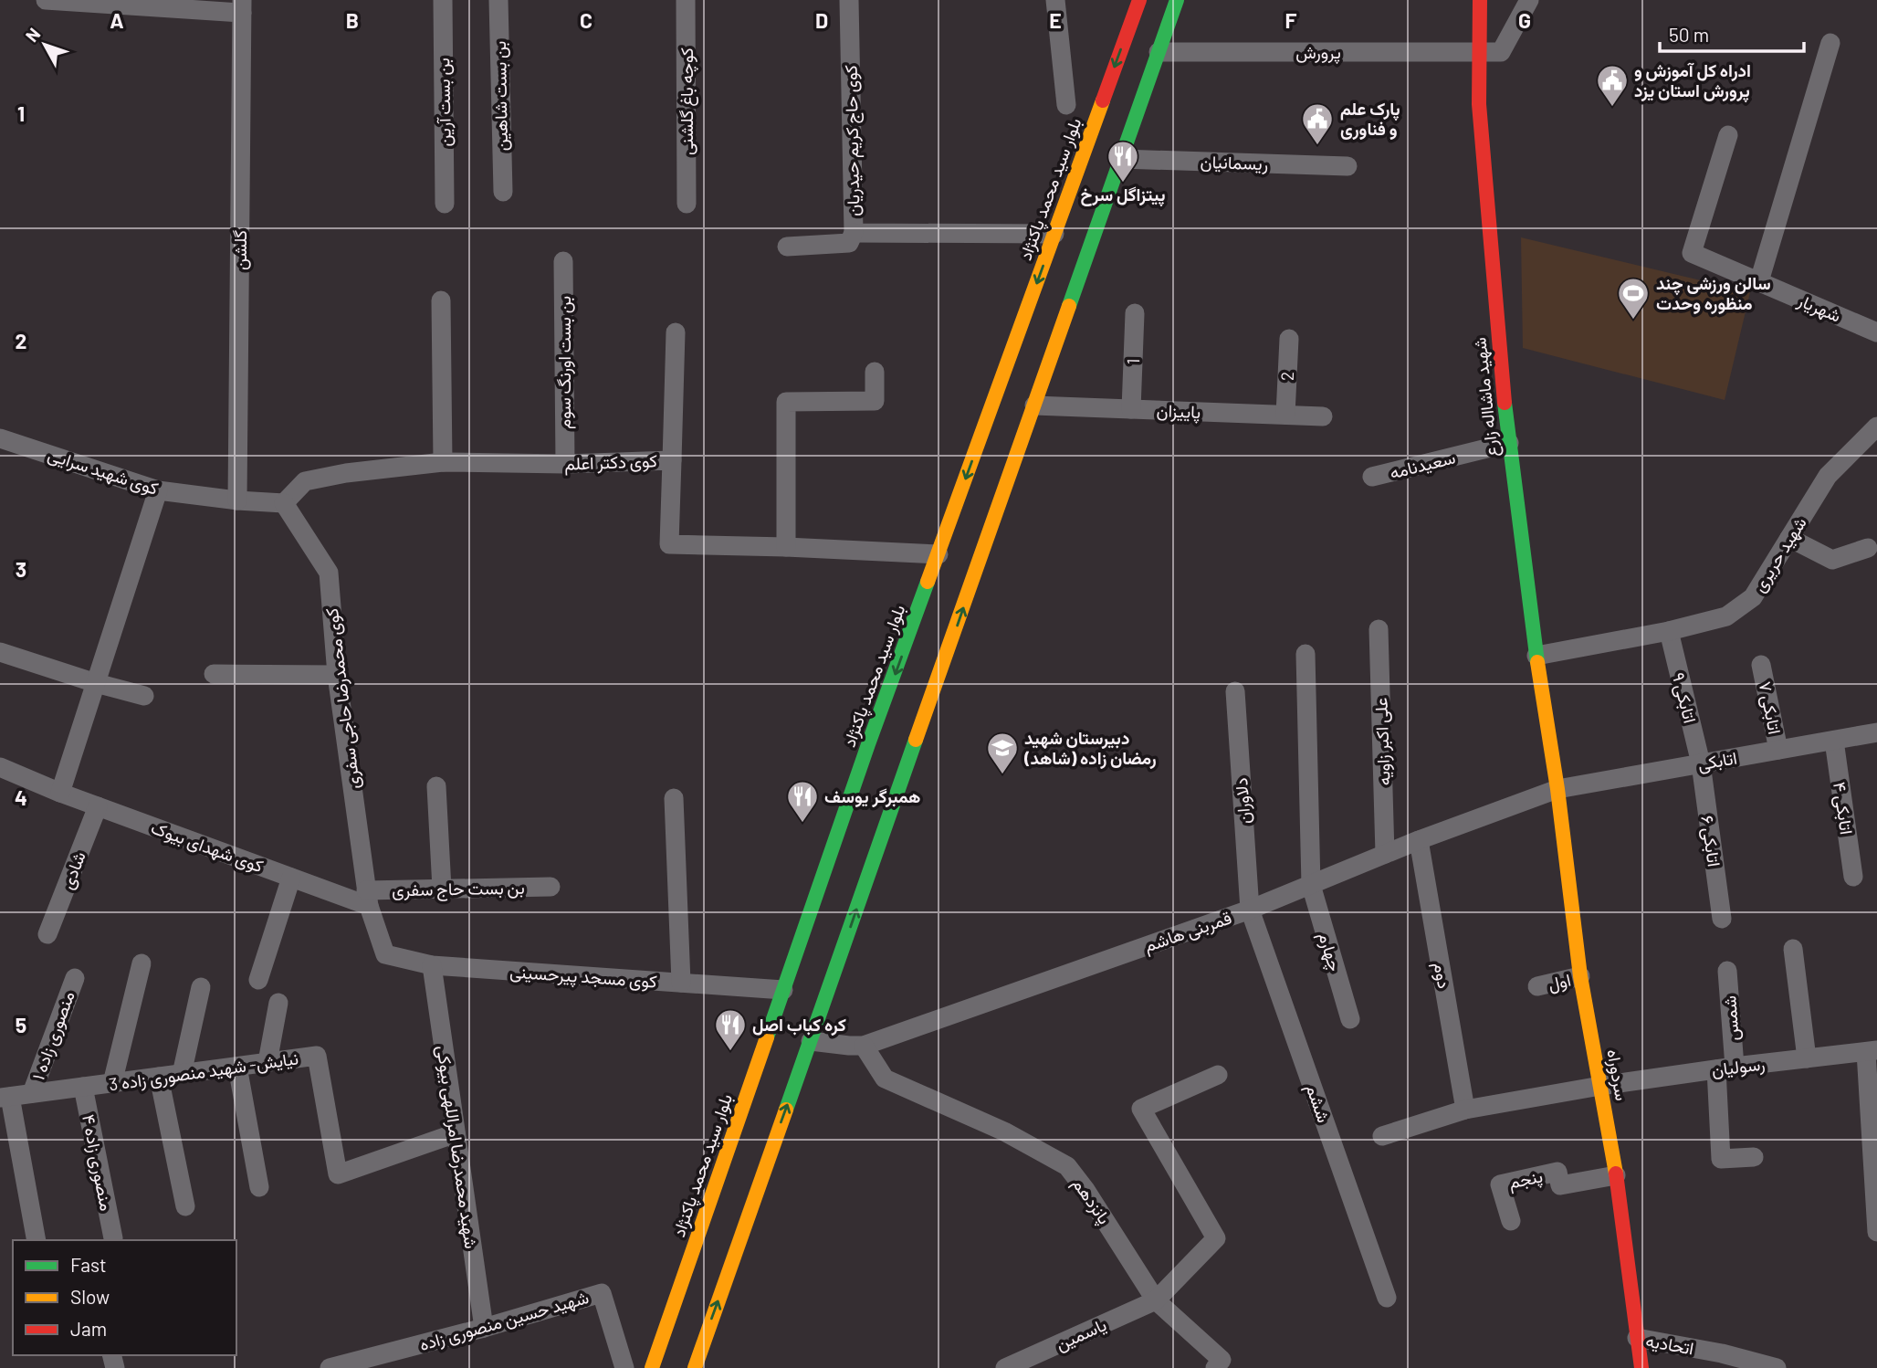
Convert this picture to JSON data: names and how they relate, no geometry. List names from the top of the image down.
{
  "streets": {
    "main road": ["بلوار سید محمد پاکنژاد", "شهید ماشااله زارع", "سردوراه"],
    "street": [
      "پرورش",
      "بن بست شاهین",
      "کوچه باغ گلشنی",
      "بن بست آرین",
      "کوی حاج کریم حیدریان",
      "ریسمانیان",
      "گلشن",
      "شهریار",
      "1",
      "بن بست اورنگ سوم",
      "2",
      "پاییزان",
      "کوی دکتر اعلم",
      "سعیدنامه",
      "کوی شهید سرایی",
      "شهید حریری",
      "اتابکی ۹",
      "کوی محمدرضا حاجی سفری",
      "اتابکی ۷",
      "علی اکبر زاویه",
      "اتابکی",
      "دلاوران",
      "اتابکی ۴",
      "اتابکی ۶",
      "کوی شهدای بیوک",
      "شادی",
      "بن بست حاج سفری",
      "قمربنی هاشم",
      "چهارم",
      "دوم",
      "کوی مسجد پیرحسینی",
      "اول",
      "شمس",
      "منصوری زاده ۱",
      "رسولیان",
      "نیایش- شهید منصوری زاده 3",
      "ششم",
      "شهید محمدرضا امراللهی بیوکی",
      "منصوری زاده ۴",
      "پنجم",
      "پانزدهم",
      "شهید حسین منصوری زاده",
      "یاسمین",
      "اتحادیه"
    ]
  },
  "crossings": [
    ["پرورش", "شهید ماشااله زارع"],
    ["کوی حاج کریم حیدریان", "بلوار سید محمد پاکنژاد"],
    ["بلوار سید محمد پاکنژاد", "کوی دکتر اعلم"],
    ["بلوار سید محمد پاکنژاد", "کوی مسجد پیرحسینی"],
    ["گلشن", "کوی شهید سرایی"],
    ["1", "پاییزان"],
    ["بن بست اورنگ سوم", "کوی دکتر اعلم"],
    ["2", "پاییزان"],
    ["شهید ماشااله زارع", "سعیدنامه"],
    ["شهید ماشااله زارع", "شهید حریری"],
    ["شهید ماشااله زارع", "اتابکی"],
    ["شهید ماشااله زارع", "قمربنی هاشم"],
    ["شهید ماشااله زارع", "سردوراه"],
    ["کوی دکتر اعلم", "کوی شهید سرایی"],
    ["کوی دکتر اعلم", "کوی محمدرضا حاجی سفری"],
    ["کوی شهید سرایی", "کوی محمدرضا حاجی سفری"],
    ["شهید حریری", "اتابکی ۹"],
    ["اتابکی ۹", "اتابکی"],
    ["اتابکی ۹", "اتابکی ۶"],
    ["کوی محمدرضا حاجی سفری", "کوی شهدای بیوک"],
    ["کوی محمدرضا حاجی سفری", "بن بست حاج سفری"],
    ["کوی محمدرضا حاجی سفری", "کوی مسجد پیرحسینی"],
    ["اتابکی ۷", "اتابکی"],
    ["علی اکبر زاویه", "قمربنی هاشم"],
    ["اتابکی", "اتابکی ۴"],
    ["اتابکی", "اتابکی ۶"],
    ["اتابکی", "قمربنی هاشم"],
    ["اتابکی", "سردوراه"],
    ["دلاوران", "قمربنی هاشم"],
    ["دلاوران", "ششم"],
    ["کوی شهدای بیوک", "شادی"],
    ["کوی شهدای بیوک", "بن بست حاج سفری"],
    ["کوی شهدای بیوک", "کوی مسجد پیرحسینی"],
    ["بن بست حاج سفری", "کوی مسجد پیرحسینی"],
    ["قمربنی هاشم", "چهارم"],
    ["قمربنی هاشم", "دوم"],
    ["قمربنی هاشم", "سردوراه"],
    ["قمربنی هاشم", "ششم"],
    ["قمربنی هاشم", "پانزدهم"],
    ["دوم", "رسولیان"],
    ["کوی مسجد پیرحسینی", "شهید محمدرضا امراللهی بیوکی"],
    ["اول", "سردوراه"],
    ["شمس", "رسولیان"],
    ["منصوری زاده ۱", "نیایش- شهید منصوری زاده 3"],
    ["رسولیان", "سردوراه"],
    ["نیایش- شهید منصوری زاده 3", "شهید محمدرضا امراللهی بیوکی"],
    ["نیایش- شهید منصوری زاده 3", "منصوری زاده ۴"],
    ["سردوراه", "پنجم"],
    ["سردوراه", "اتحادیه"],
    ["شهید محمدرضا امراللهی بیوکی", "شهید حسین منصوری زاده"],
    ["پانزدهم", "یاسمین"]
  ],
  "places": {
    "public building": ["ادراه کل آموزش و پرورش استان یزد", "پارک علم و فناوری"],
    "restaurant": ["پیتزاگل سرخ", "همبرگر یوسف", "کره کباب اصل"],
    "sports": ["سالن ورزشی چند منظوره وحدت"],
    "school or university": ["دبیرستان شهید رمضان زاده (شاهد)"]
  },
  "legend": ["Fast", "Slow", "Jam"],
  "scale_bar": "50 m",
  "north": "top left",
  "grid": {
    "columns": [
      "A",
      "B",
      "C",
      "D",
      "E",
      "F",
      "G"
    ],
    "rows": [
      "1",
      "2",
      "3",
      "4",
      "5"
    ]
  }
}
